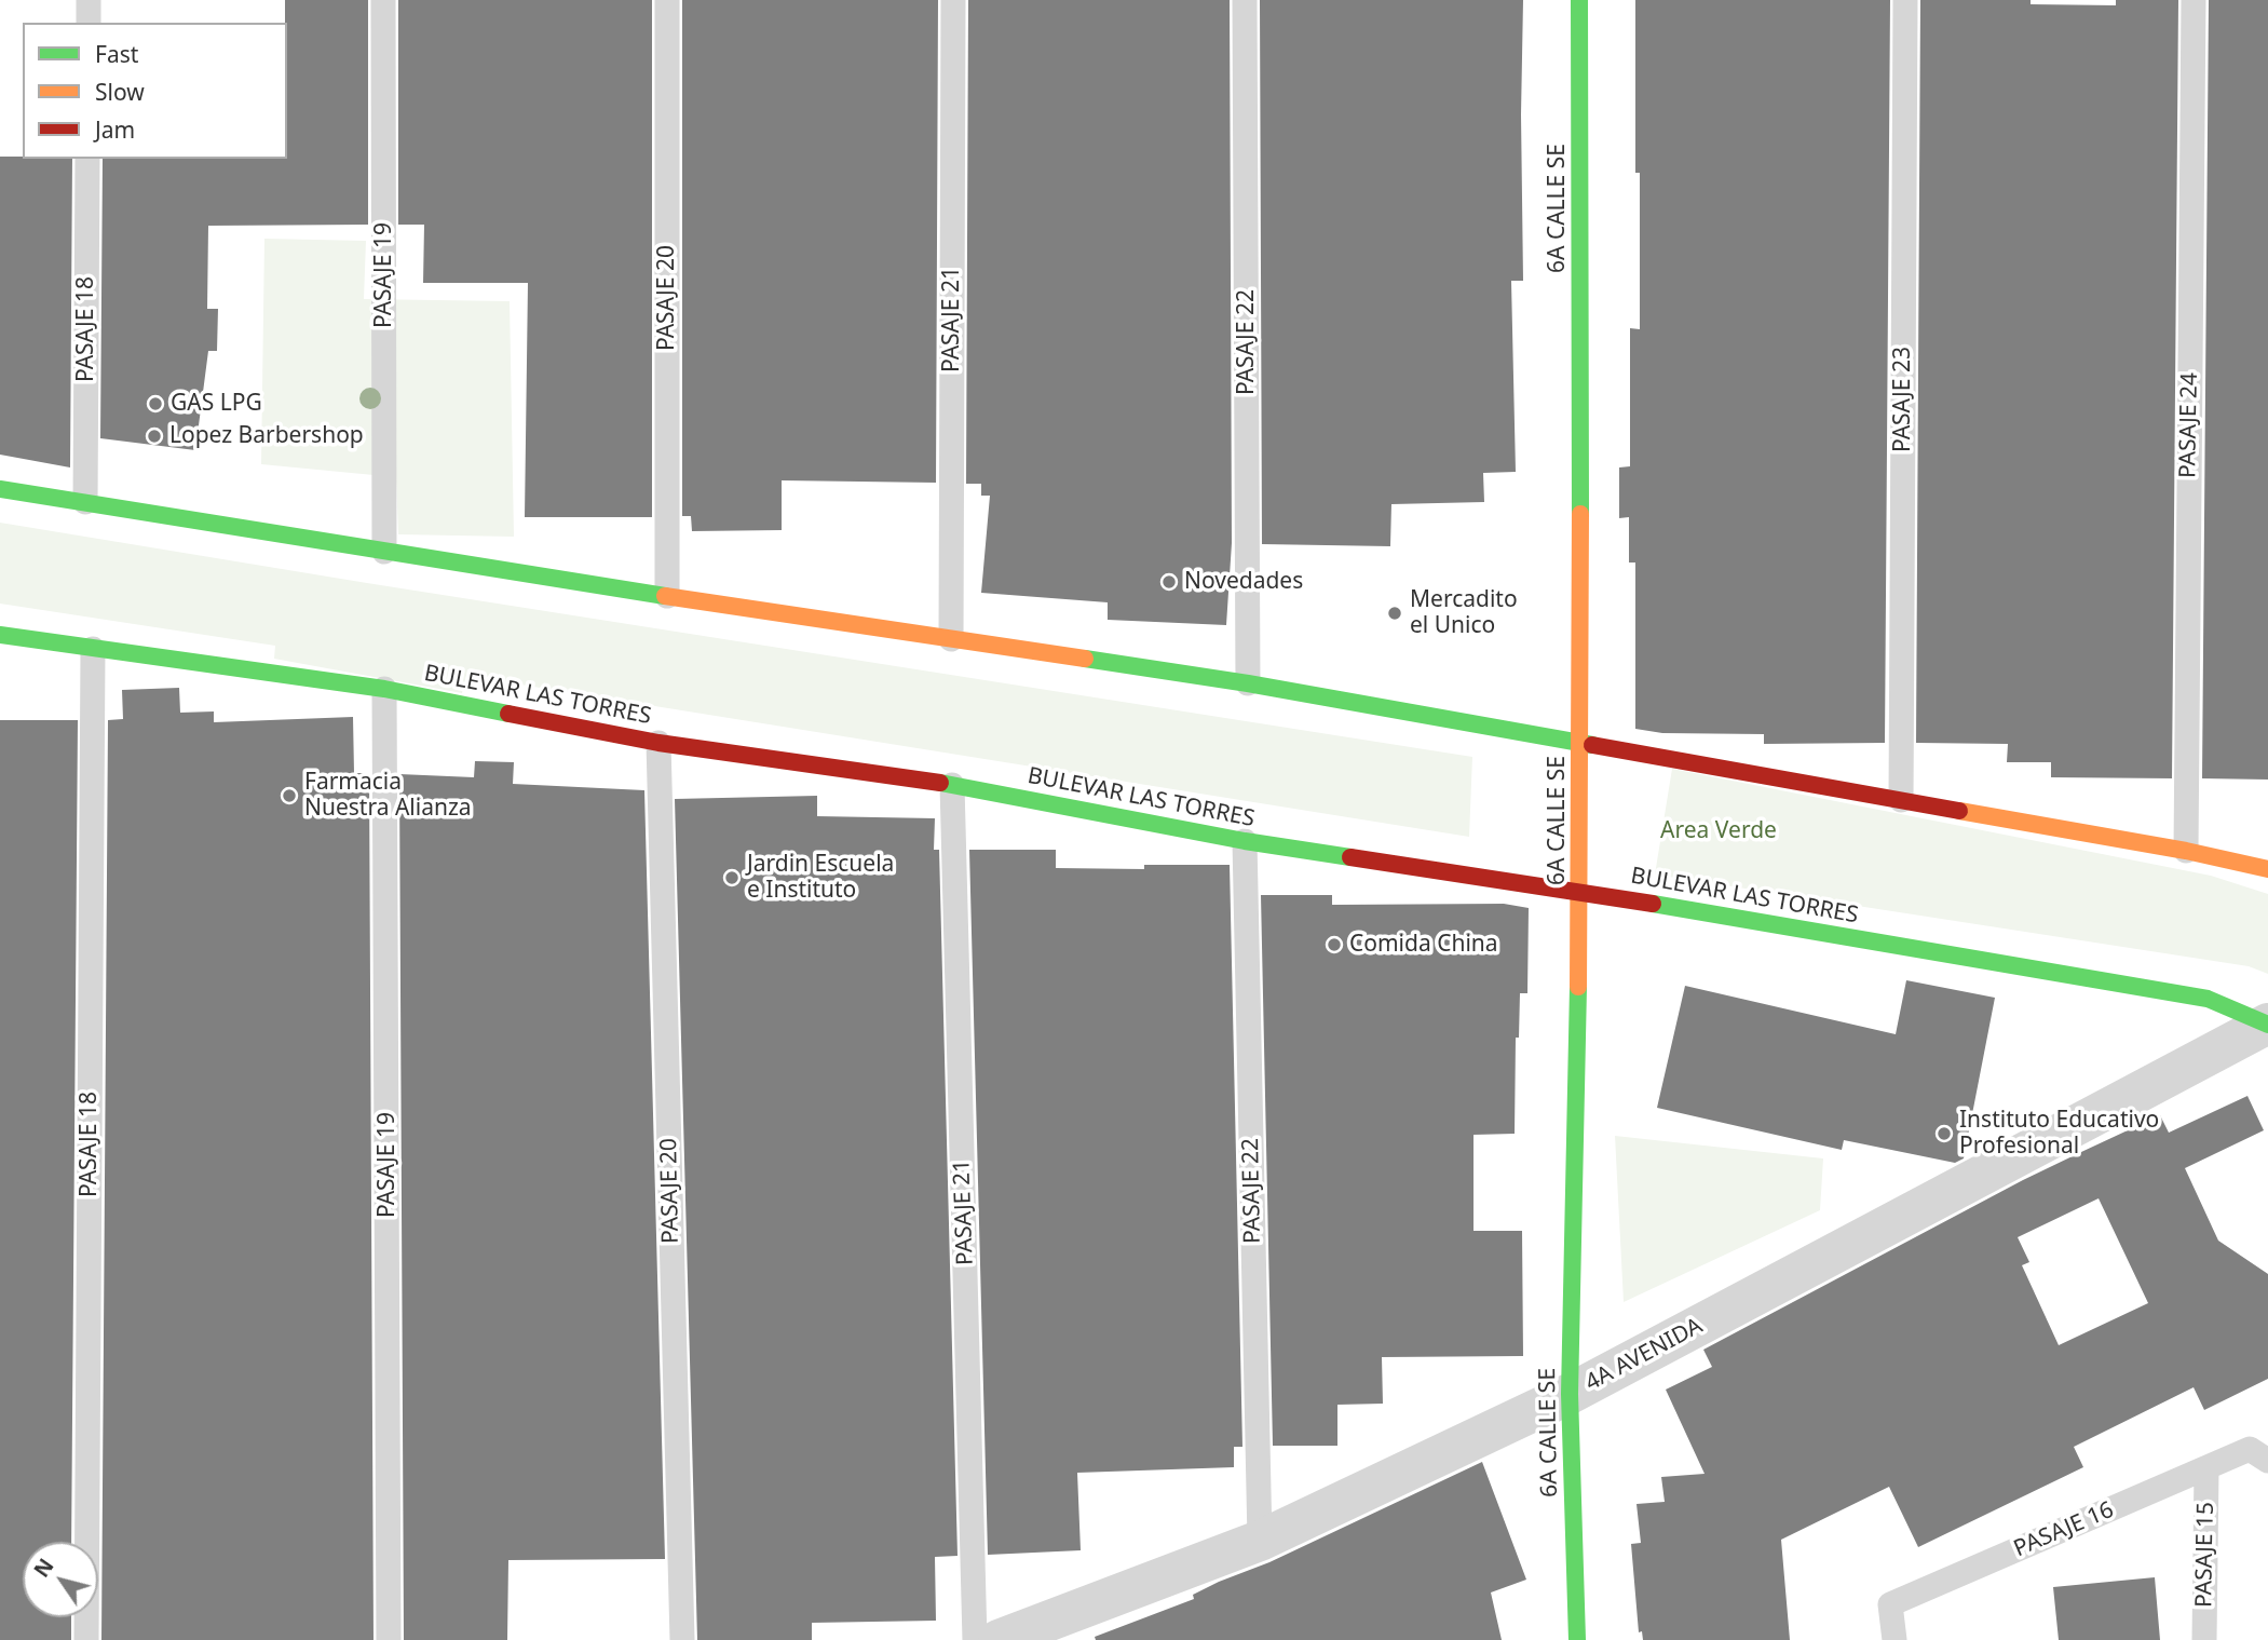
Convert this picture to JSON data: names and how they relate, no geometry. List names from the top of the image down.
{
  "streets": {
    "street": ["6A CALLE SE", "BULEVAR LAS TORRES", "4A AVENIDA"],
    "lane": [
      "PASAJE 19",
      "PASAJE 20",
      "PASAJE 21",
      "PASAJE 18",
      "PASAJE 22",
      "PASAJE 23",
      "PASAJE 24",
      "PASAJE 16",
      "PASAJE 15"
    ]
  },
  "crossings": [
    ["6A CALLE SE", "BULEVAR LAS TORRES"],
    ["6A CALLE SE", "4A AVENIDA"],
    ["PASAJE 19", "BULEVAR LAS TORRES"],
    ["PASAJE 20", "BULEVAR LAS TORRES"],
    ["PASAJE 21", "BULEVAR LAS TORRES"],
    ["PASAJE 18", "BULEVAR LAS TORRES"],
    ["PASAJE 22", "BULEVAR LAS TORRES"],
    ["PASAJE 22", "4A AVENIDA"],
    ["BULEVAR LAS TORRES", "4A AVENIDA"],
    ["PASAJE 16", "PASAJE 15"]
  ],
  "parks": ["Area Verde"],
  "places": [
    "GAS LPG",
    "Lopez Barbershop",
    "Novedades",
    "Mercadito el Unico",
    "Farmacia Nuestra Alianza",
    "Jardin Escuela e Instituto",
    "Comida China",
    "Instituto Educativo Profesional"
  ],
  "legend": ["Fast", "Slow", "Jam"],
  "north": "top left"
}
